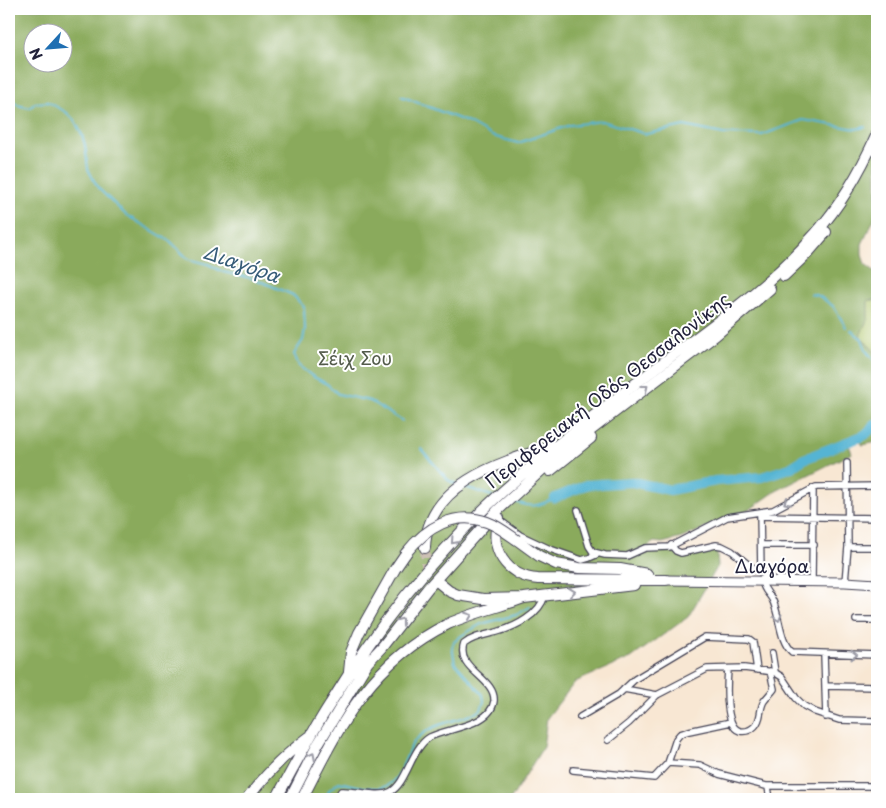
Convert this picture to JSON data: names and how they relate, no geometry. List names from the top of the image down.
{
  "streets": {
    "highway": ["Περιφερειακή Οδός Θεσσαλονίκης"],
    "main road": ["Διαγόρα"]
  },
  "water": ["Διαγόρα"],
  "parks": ["Σέιχ Σου"],
  "north": "bottom left"
}
